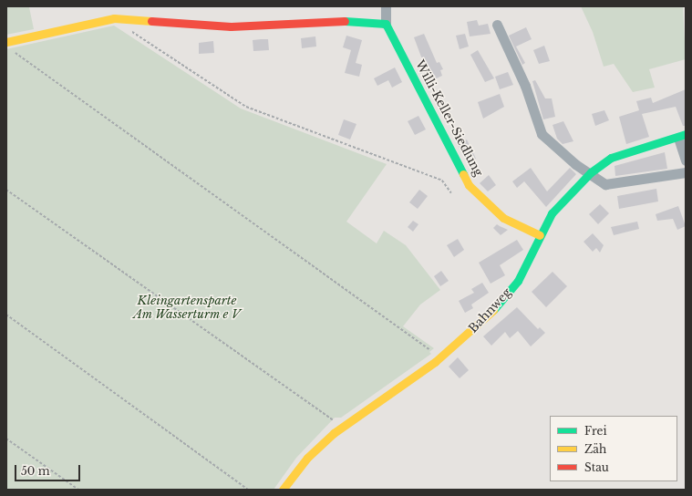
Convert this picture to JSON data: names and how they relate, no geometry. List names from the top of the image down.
{
  "streets": {
    "street": ["Willi-Keller-Siedlung", "Bahnweg"]
  },
  "crossings": [
    ["Willi-Keller-Siedlung", "Bahnweg"]
  ],
  "parks": ["Kleingartensparte Am Wasserturm e V"],
  "legend": ["Frei", "Zäh", "Stau"],
  "scale_bar": "50 m"
}
